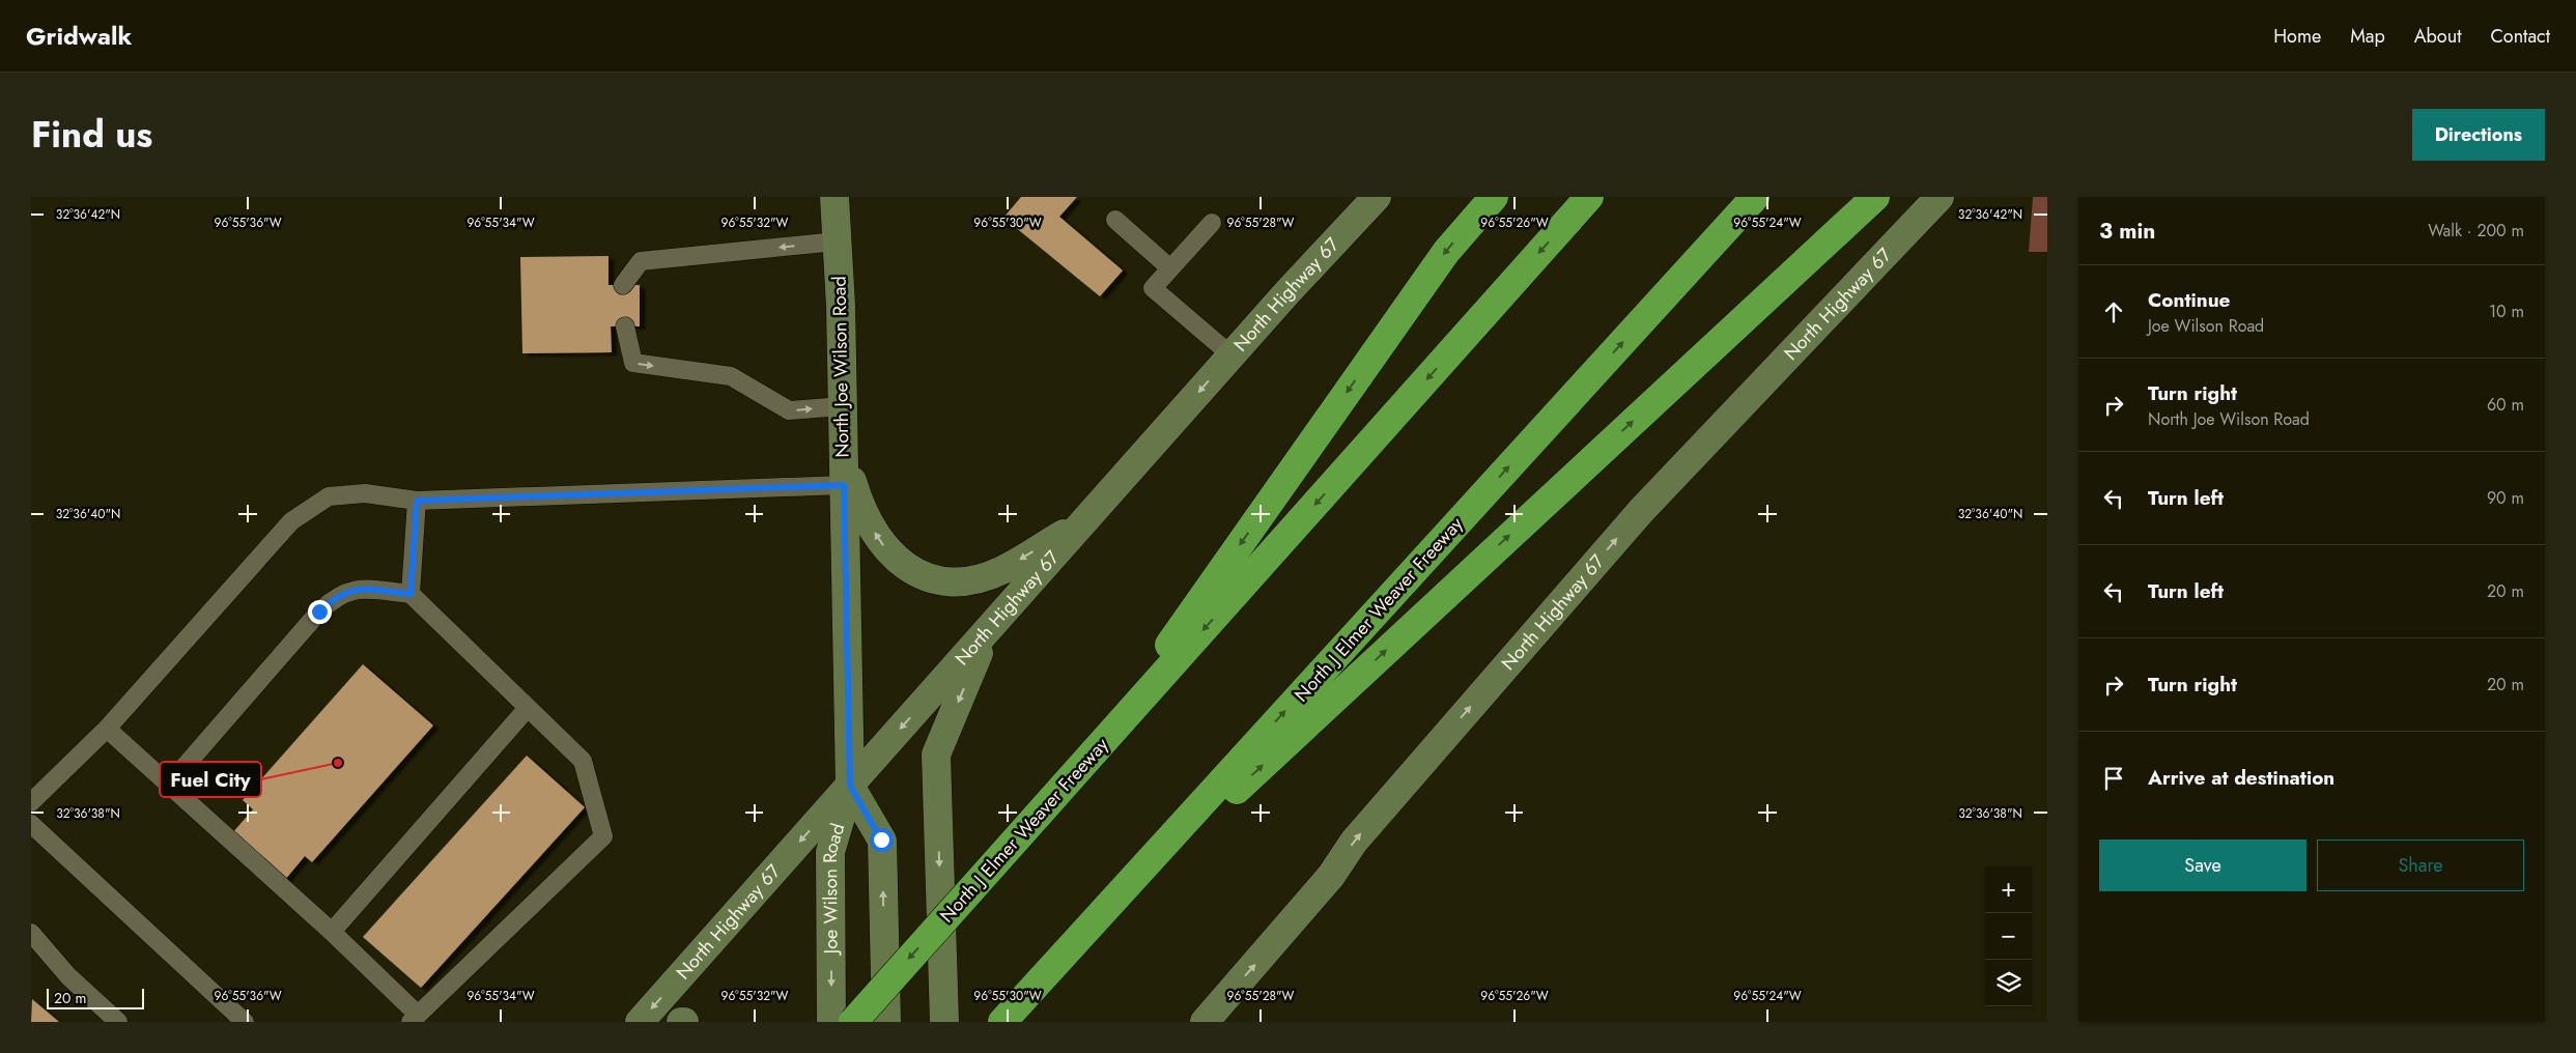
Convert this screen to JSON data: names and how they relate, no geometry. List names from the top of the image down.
{
  "streets": {
    "highway": ["North J Elmer Weaver Freeway"],
    "main road": ["North Highway 67", "North Joe Wilson Road", "Joe Wilson Road"]
  },
  "crossings": [
    ["North Highway 67", "North Joe Wilson Road"],
    ["North Highway 67", "Joe Wilson Road"],
    ["North Joe Wilson Road", "Joe Wilson Road"]
  ],
  "places": ["Fuel City"],
  "scale_bar": "20 m",
  "page": {
    "header": "Gridwalk",
    "nav": [
      "Home",
      "Map",
      "About",
      "Contact"
    ],
    "title": "Find us",
    "buttons": [
      "Directions",
      ["Save", "Share"]
    ],
    "heading": ["3 min", "Walk · 200 m"],
    "list": [
      ["Continue", "Joe Wilson Road", "10 m"],
      ["Turn right", "North Joe Wilson Road", "60 m"],
      ["Turn left", "90 m"],
      ["Turn left", "20 m"],
      ["Turn right", "20 m"],
      "Arrive at destination"
    ],
    "map_buttons": ["+", "−"],
    "scale": "20 m"
  },
  "coordinates": [
    "32°36'42\"N",
    "96°55'36\"W",
    "96°55'34\"W",
    "96°55'32\"W",
    "96°55'30\"W",
    "96°55'28\"W",
    "96°55'26\"W",
    "96°55'24\"W",
    "32°36'40\"N",
    "32°36'38\"N"
  ]
}
